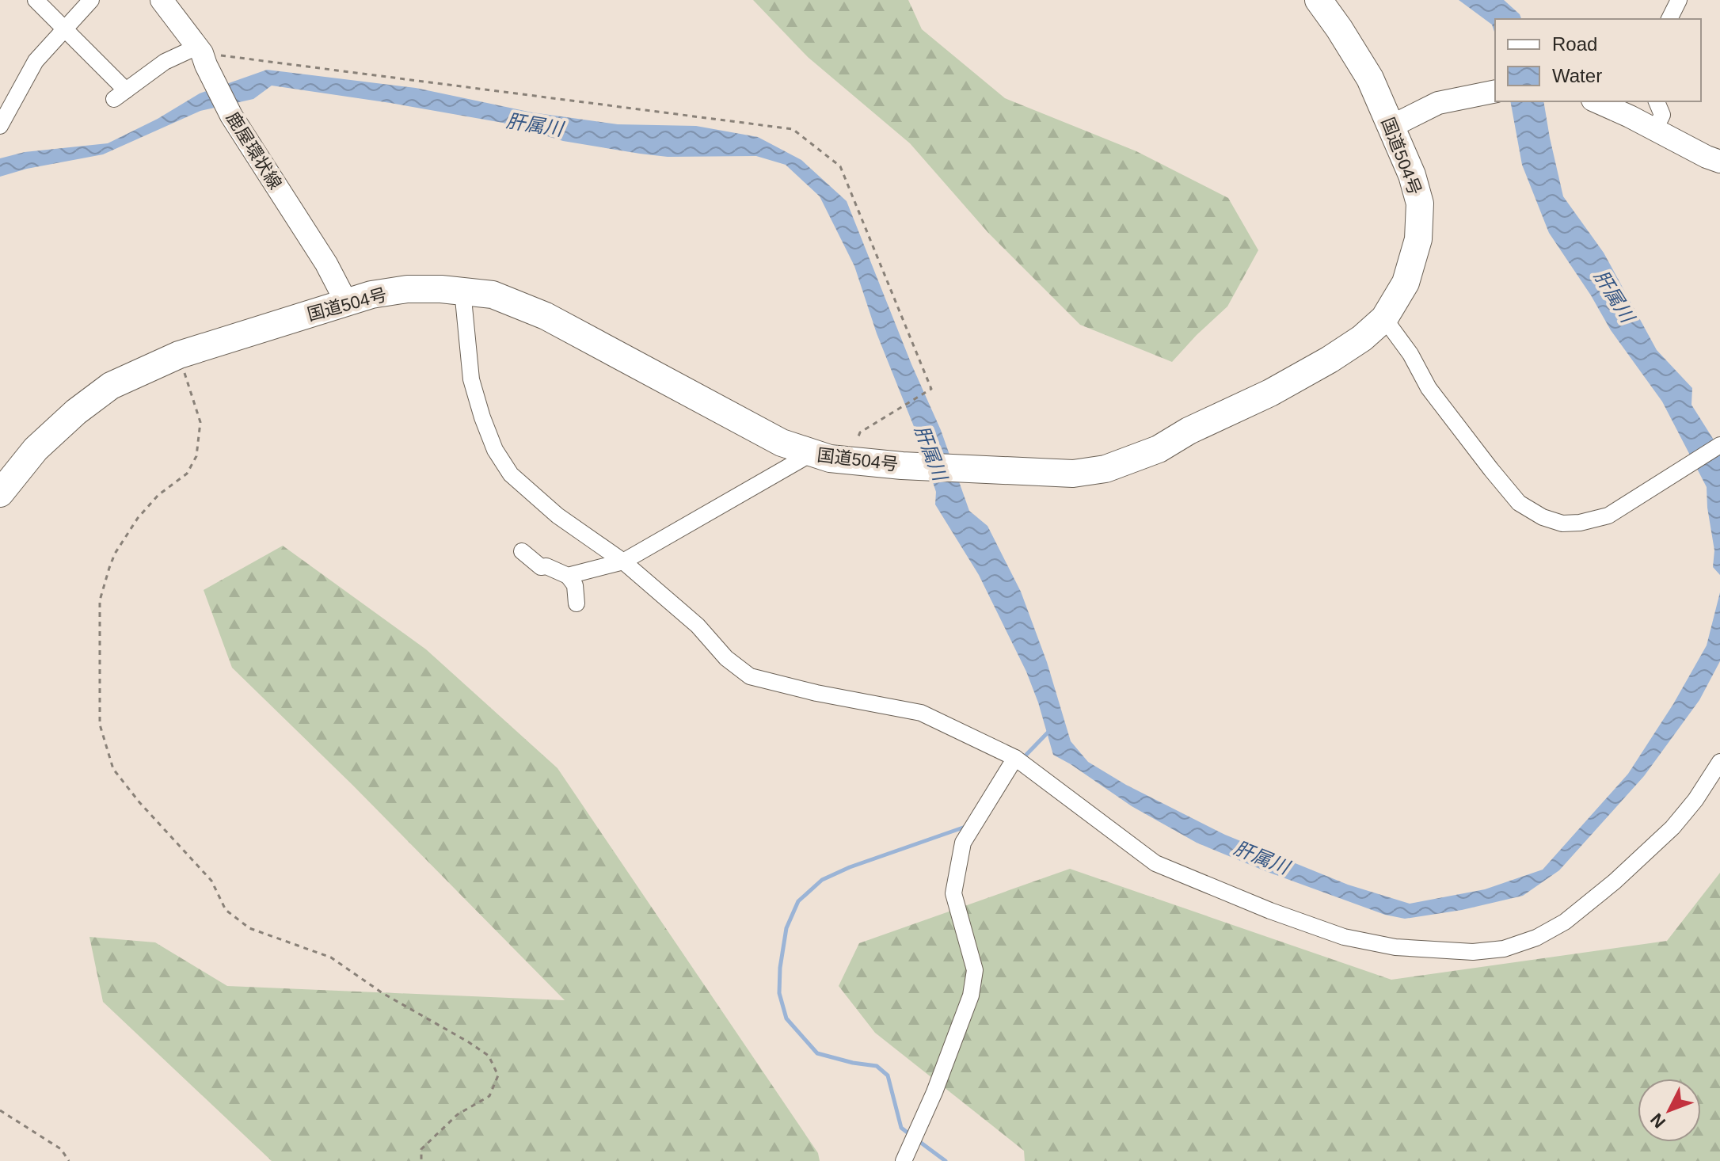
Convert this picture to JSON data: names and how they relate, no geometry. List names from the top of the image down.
{
  "streets": {
    "highway": ["国道504号"],
    "main road": ["鹿屋環状線"]
  },
  "crossings": [
    ["鹿屋環状線", "国道504号"]
  ],
  "water": ["肝属川"],
  "legend": ["Road", "Water"],
  "north": "bottom left"
}
